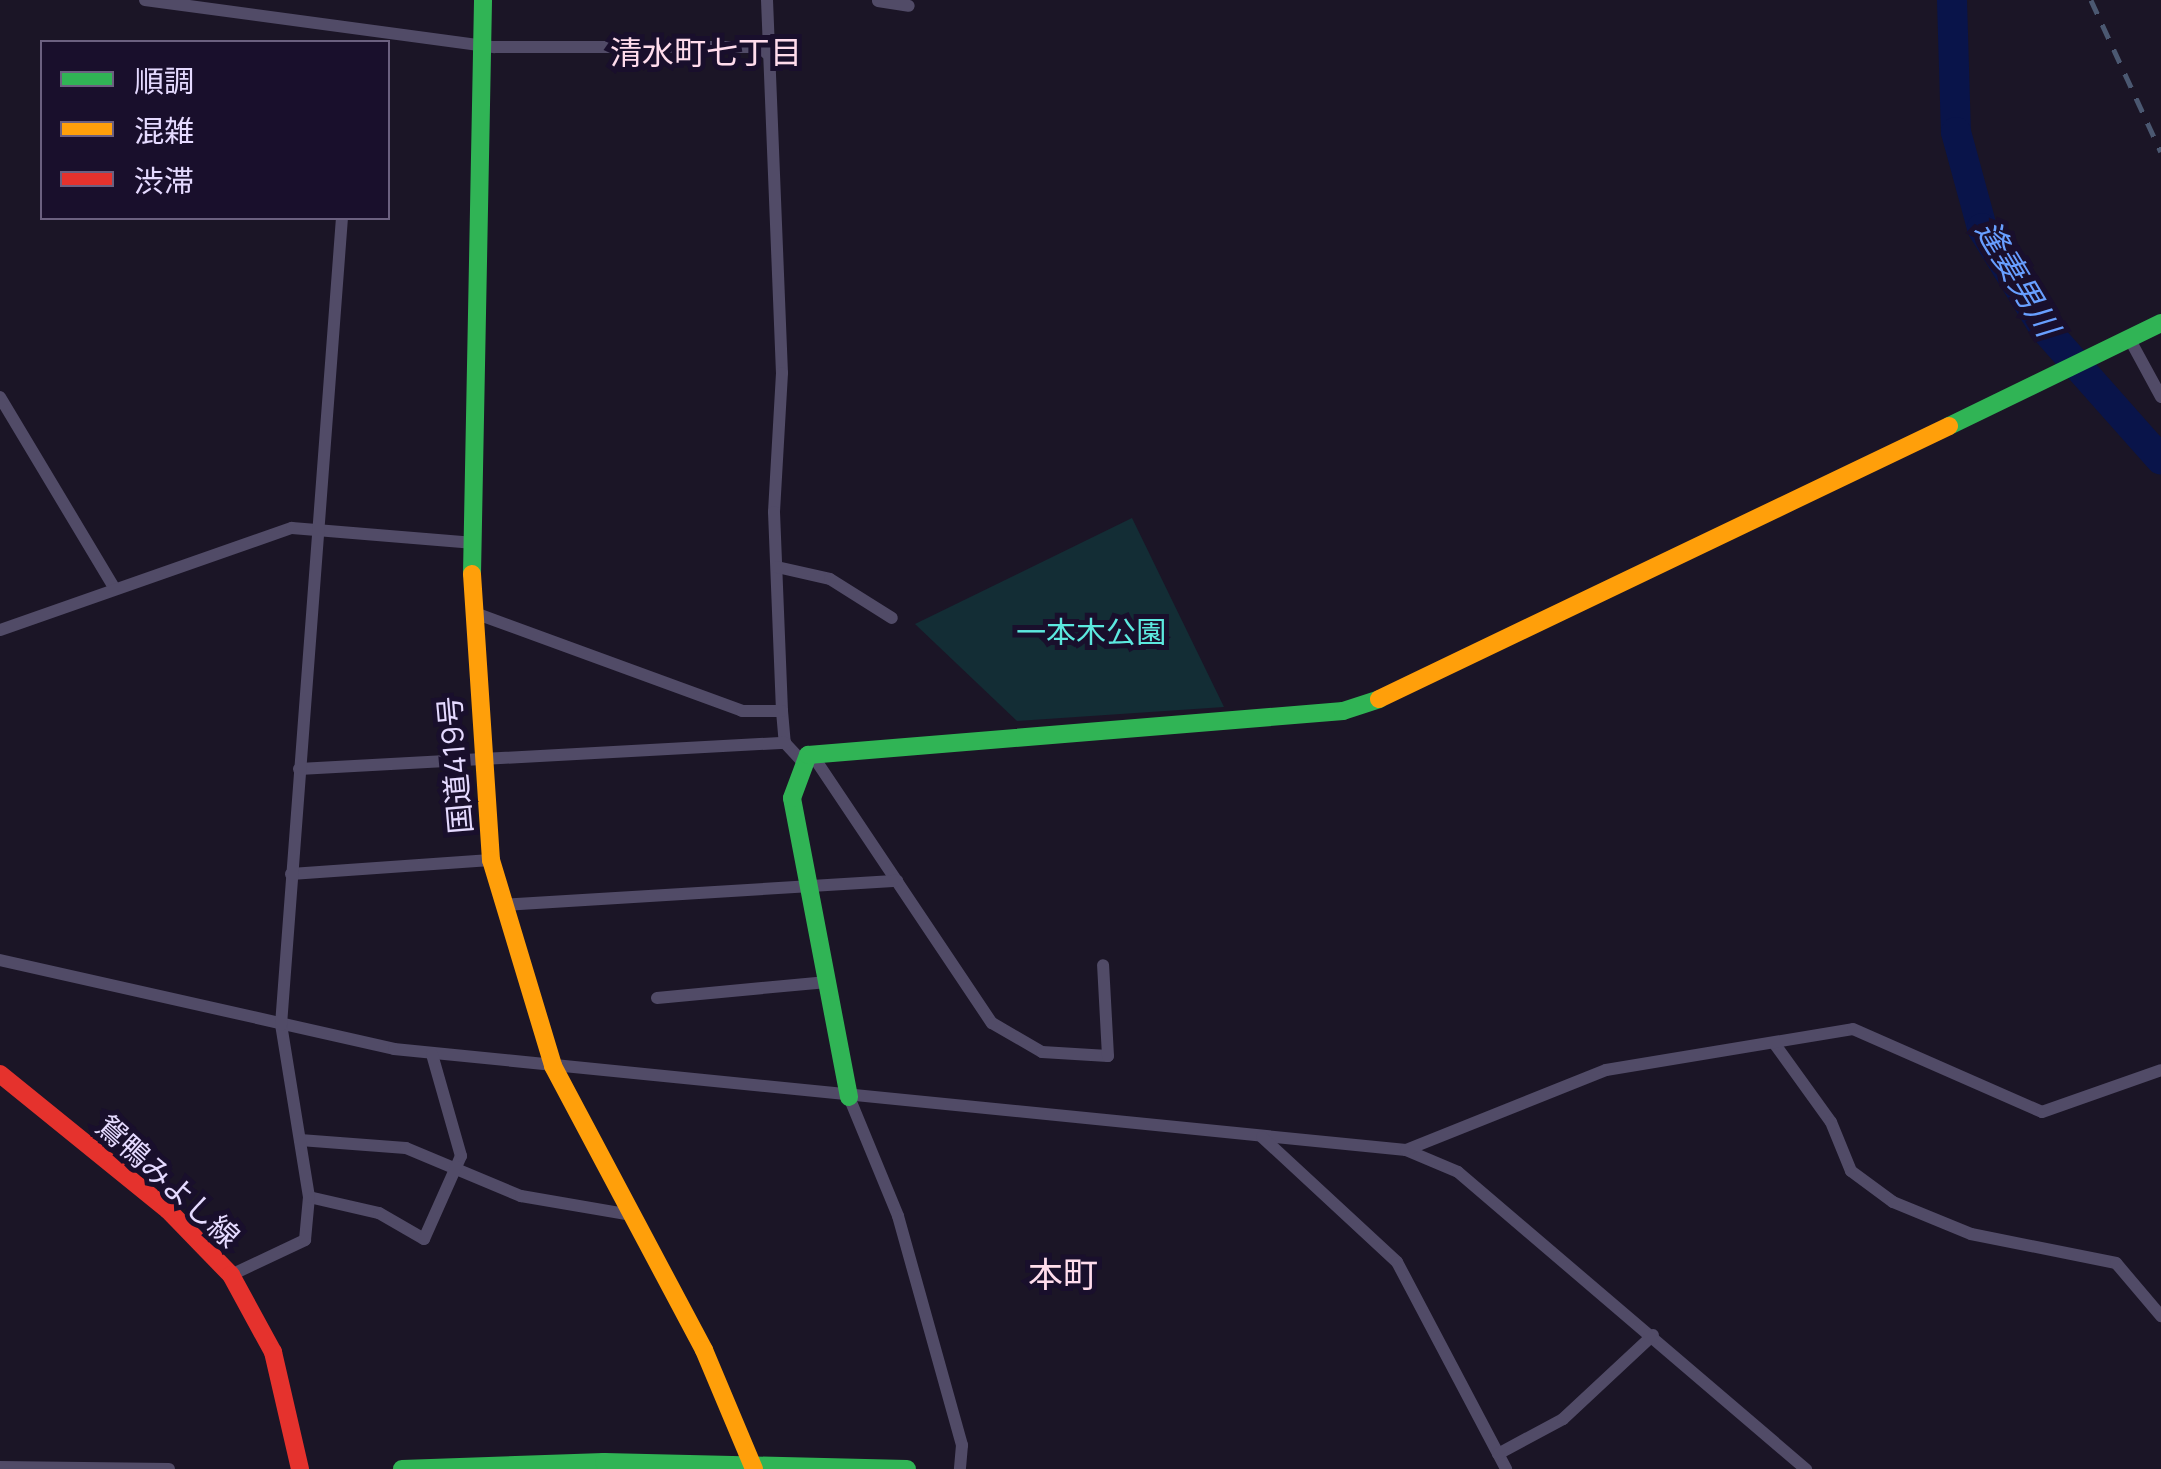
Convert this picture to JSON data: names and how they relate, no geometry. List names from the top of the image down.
{
  "streets": {
    "main road": ["国道419号", "鴛鴨みよし線"]
  },
  "districts": ["清水町七丁目", "本町"],
  "water": ["逢妻男川"],
  "parks": ["一本木公園"],
  "legend": ["順調", "混雑", "渋滞"]
}
